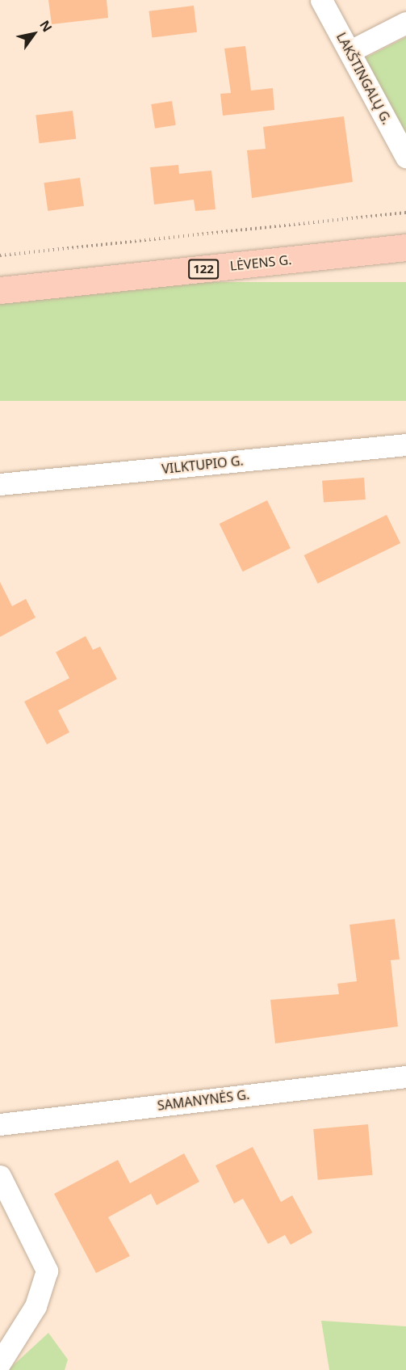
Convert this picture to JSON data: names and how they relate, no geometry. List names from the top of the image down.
{
  "streets": {
    "main road": ["LĖVENS G.", "122"],
    "street": ["LAKŠTINGALŲ G.", "VILKTUPIO G.", "SAMANYNĖS G."]
  },
  "north": "top right"
}
